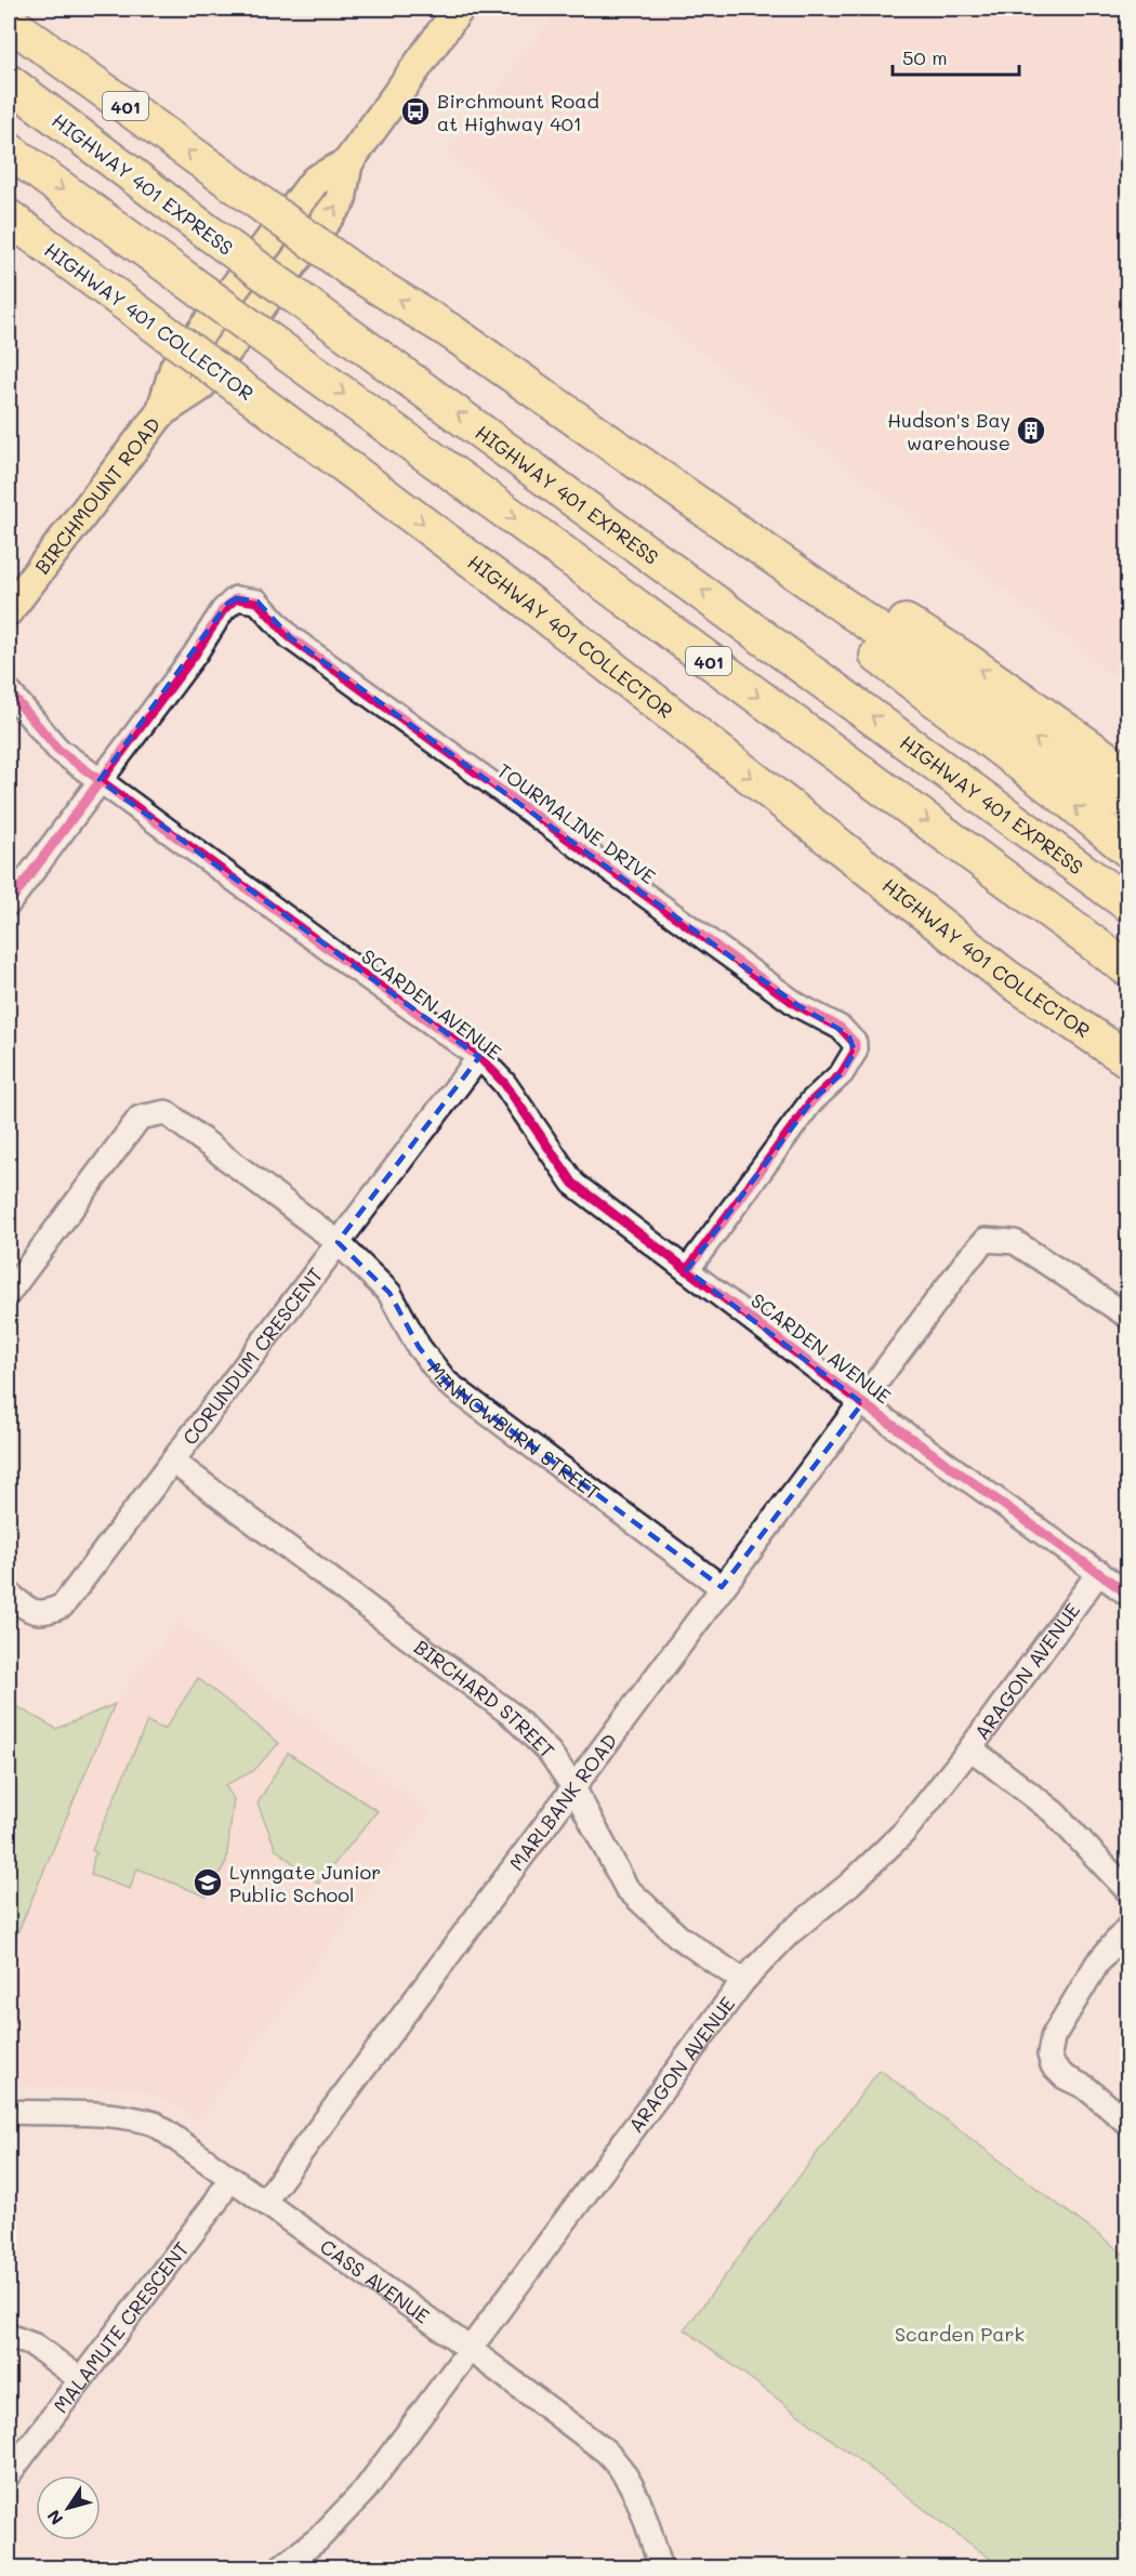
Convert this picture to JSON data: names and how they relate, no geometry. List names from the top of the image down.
{
  "streets": {
    "highway": ["401", "HIGHWAY 401 EXPRESS", "HIGHWAY 401 COLLECTOR"],
    "main road": ["BIRCHMOUNT ROAD"],
    "street": [
      "TOURMALINE DRIVE",
      "SCARDEN AVENUE",
      "CORUNDUM CRESCENT",
      "MINNOWBURN STREET",
      "ARAGON AVENUE",
      "BIRCHARD STREET",
      "MARLBANK ROAD",
      "CASS AVENUE",
      "MALAMUTE CRESCENT"
    ]
  },
  "crossings": [
    ["TOURMALINE DRIVE", "SCARDEN AVENUE"],
    ["SCARDEN AVENUE", "CORUNDUM CRESCENT"],
    ["SCARDEN AVENUE", "ARAGON AVENUE"],
    ["SCARDEN AVENUE", "MARLBANK ROAD"],
    ["CORUNDUM CRESCENT", "MINNOWBURN STREET"],
    ["CORUNDUM CRESCENT", "BIRCHARD STREET"],
    ["MINNOWBURN STREET", "MARLBANK ROAD"],
    ["ARAGON AVENUE", "BIRCHARD STREET"],
    ["ARAGON AVENUE", "CASS AVENUE"],
    ["BIRCHARD STREET", "MARLBANK ROAD"],
    ["MARLBANK ROAD", "CASS AVENUE"],
    ["CASS AVENUE", "MALAMUTE CRESCENT"]
  ],
  "parks": ["Scarden Park"],
  "places": {
    "bus stop": ["Birchmount Road at Highway 401"],
    "building": ["Hudson's Bay warehouse"],
    "school or university": ["Lynngate Junior Public School"]
  },
  "scale_bar": "50 m",
  "north": "bottom left"
}
